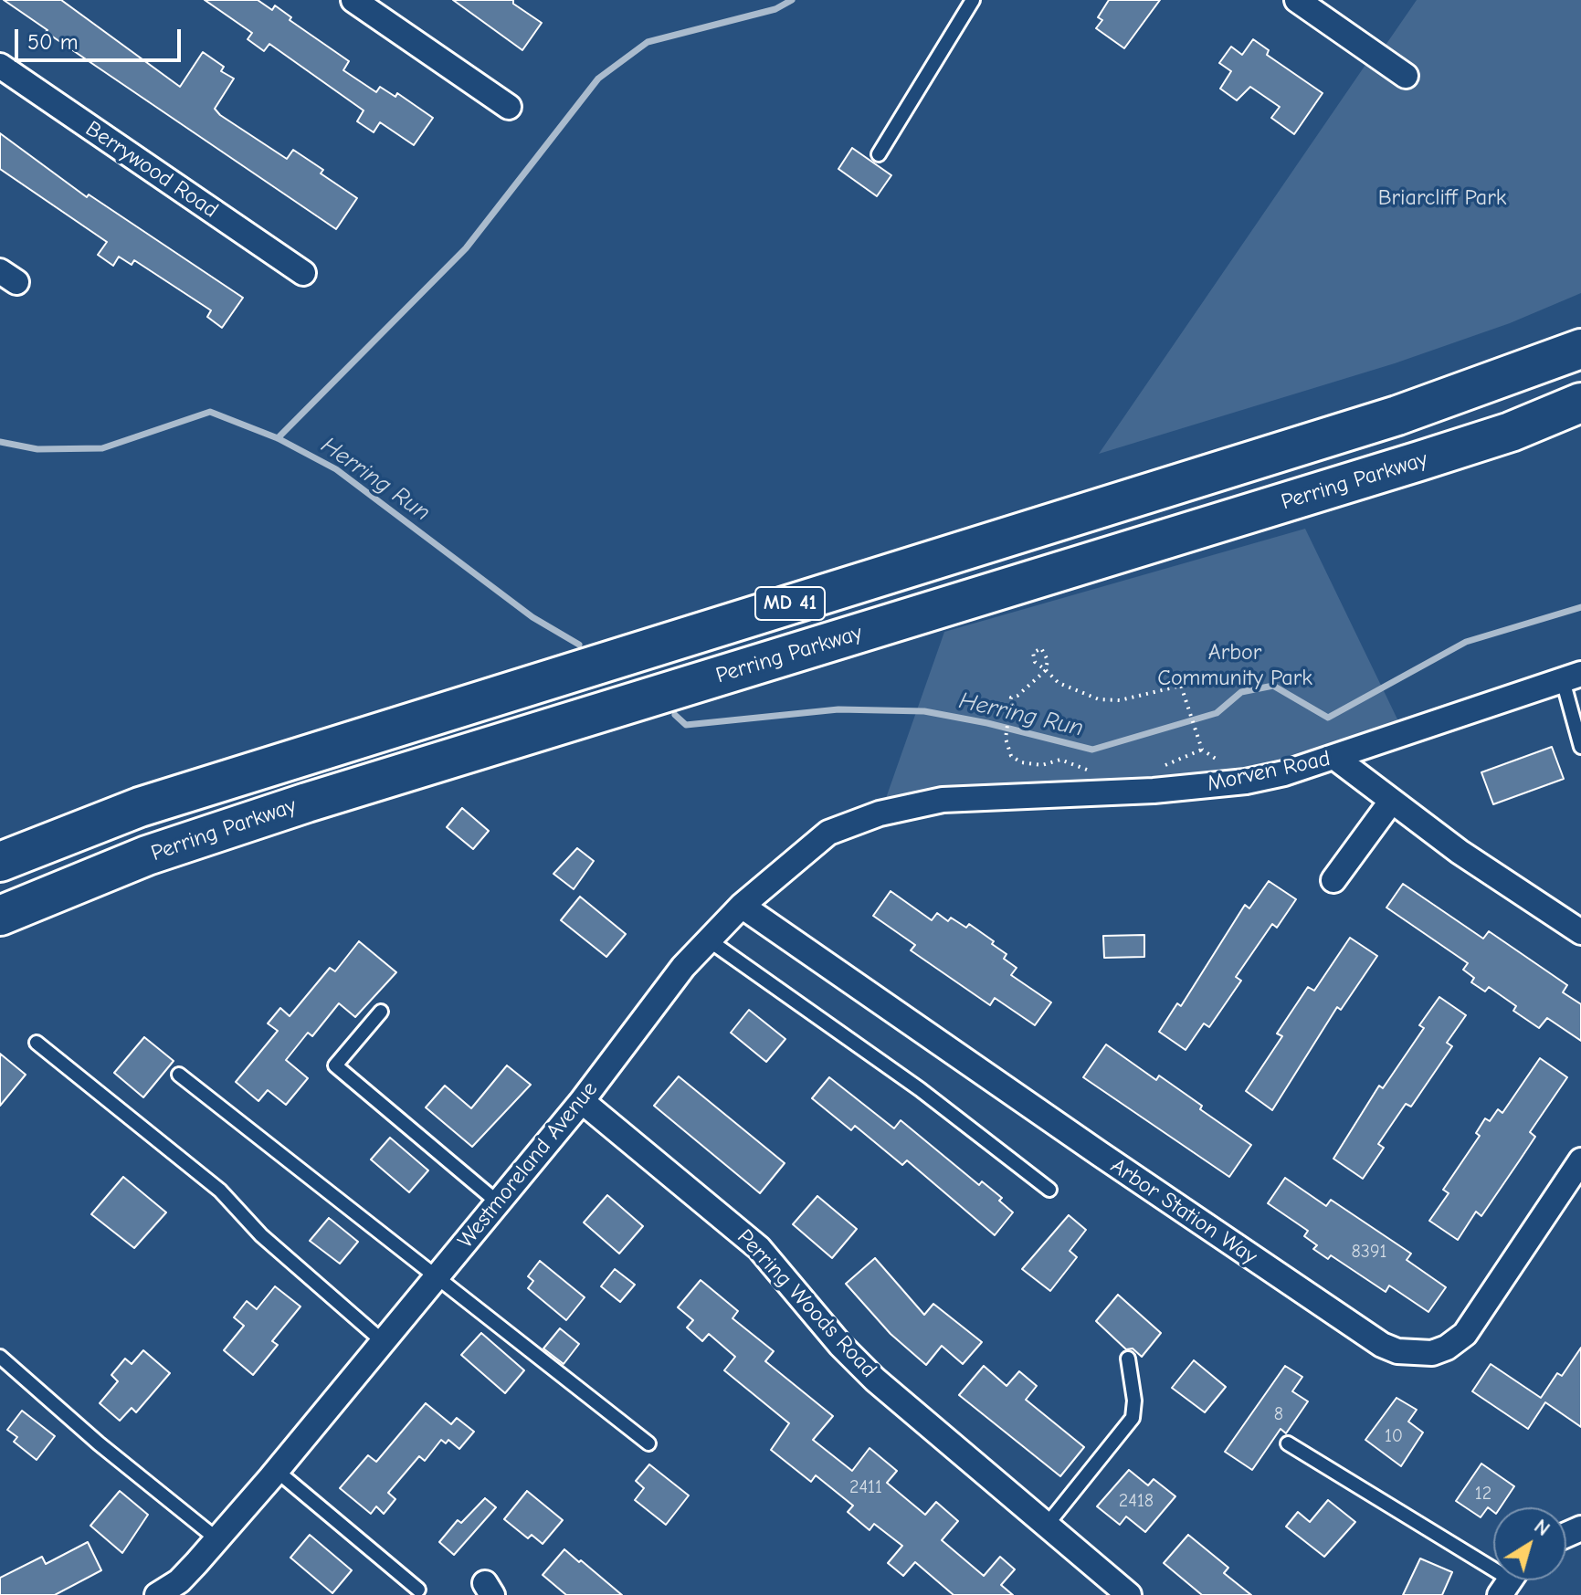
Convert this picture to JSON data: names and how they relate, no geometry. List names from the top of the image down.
{
  "streets": {
    "main road": ["Perring Parkway", "MD 41"],
    "street": [
      "Berrywood Road",
      "Morven Road",
      "Westmoreland Avenue",
      "Arbor Station Way",
      "Perring Woods Road"
    ]
  },
  "crossings": [
    ["Morven Road", "Westmoreland Avenue"],
    ["Westmoreland Avenue", "Arbor Station Way"],
    ["Westmoreland Avenue", "Perring Woods Road"]
  ],
  "water": ["Herring Run"],
  "parks": ["Briarcliff Park", "Arbor Community Park"],
  "house_numbers": [
    "8391",
    "8",
    "10",
    "2411",
    "12",
    "2418"
  ],
  "scale_bar": "50 m",
  "north": "top right"
}
